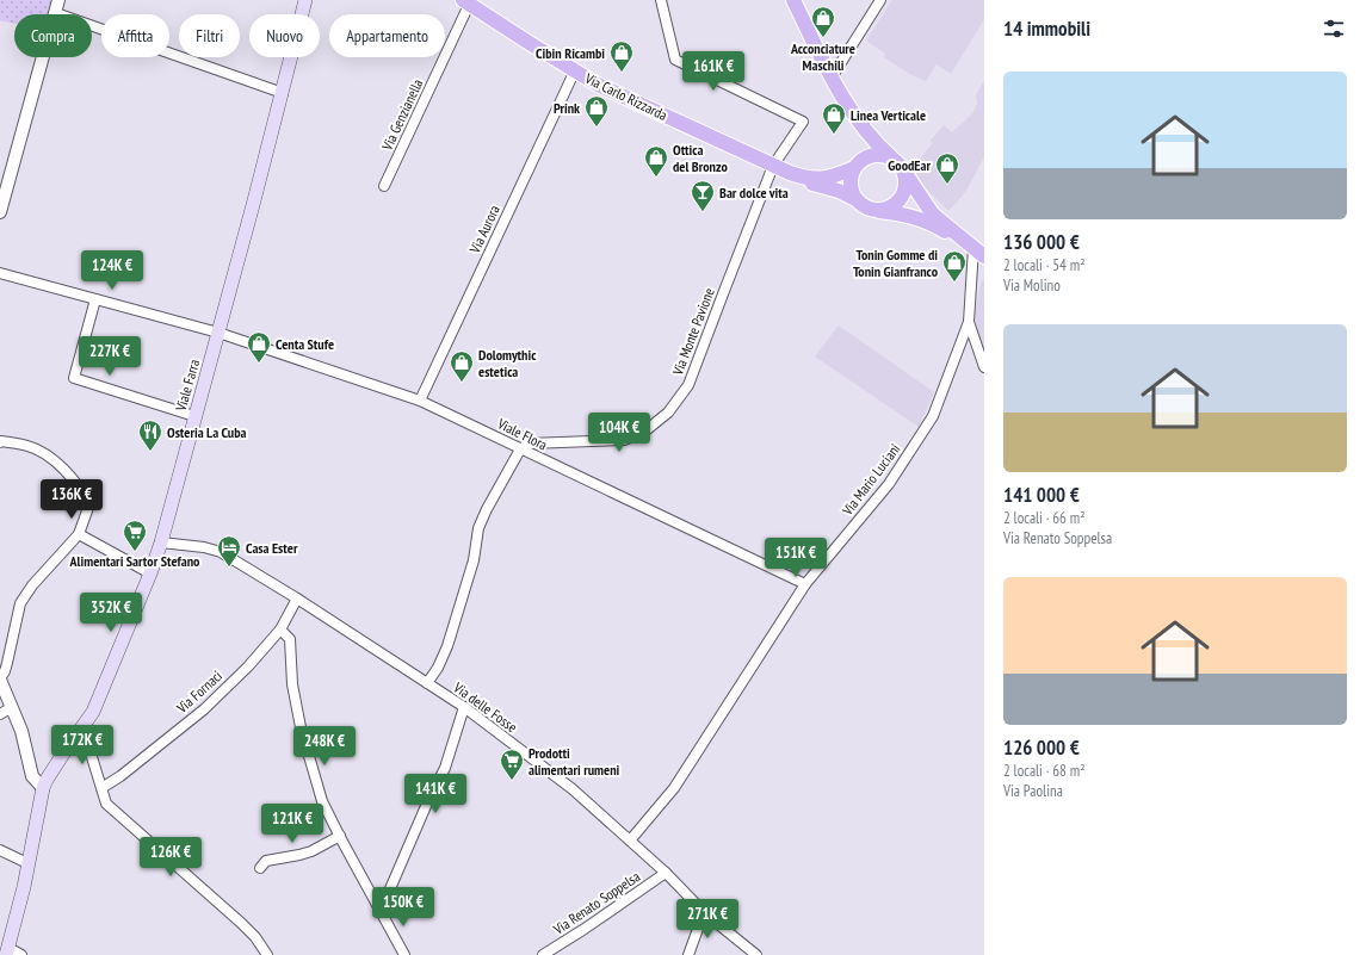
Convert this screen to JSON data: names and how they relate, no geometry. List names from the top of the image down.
{
  "streets": {
    "main road": ["Via Carlo Rizzarda", "Viale Farra"],
    "street": [
      "Via Genzianella",
      "Via Aurora",
      "Via Monte Pavione",
      "Viale Flora",
      "Via Mario Luciani",
      "Via Fornaci",
      "Via delle Fosse",
      "Via Renato Soppelsa"
    ]
  },
  "crossings": [
    ["Via Carlo Rizzarda", "Via Genzianella"],
    ["Via Carlo Rizzarda", "Via Aurora"],
    ["Via Carlo Rizzarda", "Via Monte Pavione"],
    ["Via Aurora", "Viale Flora"],
    ["Via Monte Pavione", "Viale Flora"],
    ["Viale Farra", "Viale Flora"],
    ["Viale Farra", "Via delle Fosse"],
    ["Viale Flora", "Via Mario Luciani"],
    ["Via Mario Luciani", "Via delle Fosse"],
    ["Via Fornaci", "Via delle Fosse"],
    ["Via delle Fosse", "Via Renato Soppelsa"]
  ],
  "places": {
    "shop": [
      "Acconciature Maschili",
      "Cibin Ricambi",
      "Prink",
      "Linea Verticale",
      "Ottica del Bronzo",
      "GoodEar",
      "Tonin Gomme di Tonin Gianfranco",
      "Centa Stufe",
      "Dolomythic estetica"
    ],
    "bar": ["Bar dolce vita"],
    "restaurant": ["Osteria La Cuba"],
    "supermarket": ["Alimentari Sartor Stefano", "Prodotti alimentari rumeni"],
    "hotel": ["Casa Ester"]
  },
  "page": {
    "heading": "14 immobili",
    "chip": [
      "Compra",
      "Affitta",
      "Filtri",
      "Nuovo",
      "Appartamento"
    ],
    "price": [
      "161K €",
      "124K €",
      "227K €",
      "104K €",
      "136K €",
      "151K €",
      "352K €",
      "172K €",
      "248K €",
      "141K €",
      "121K €",
      "126K €",
      "150K €",
      "271K €"
    ],
    "list": [
      {
        "name": "136 000 €",
        "note": "2 locali · 54 m² · Via Molino"
      },
      {
        "name": "141 000 €",
        "note": "2 locali · 66 m² · Via Renato Soppelsa"
      },
      {
        "name": "126 000 €",
        "note": "2 locali · 68 m² · Via Paolina"
      }
    ]
  }
}
